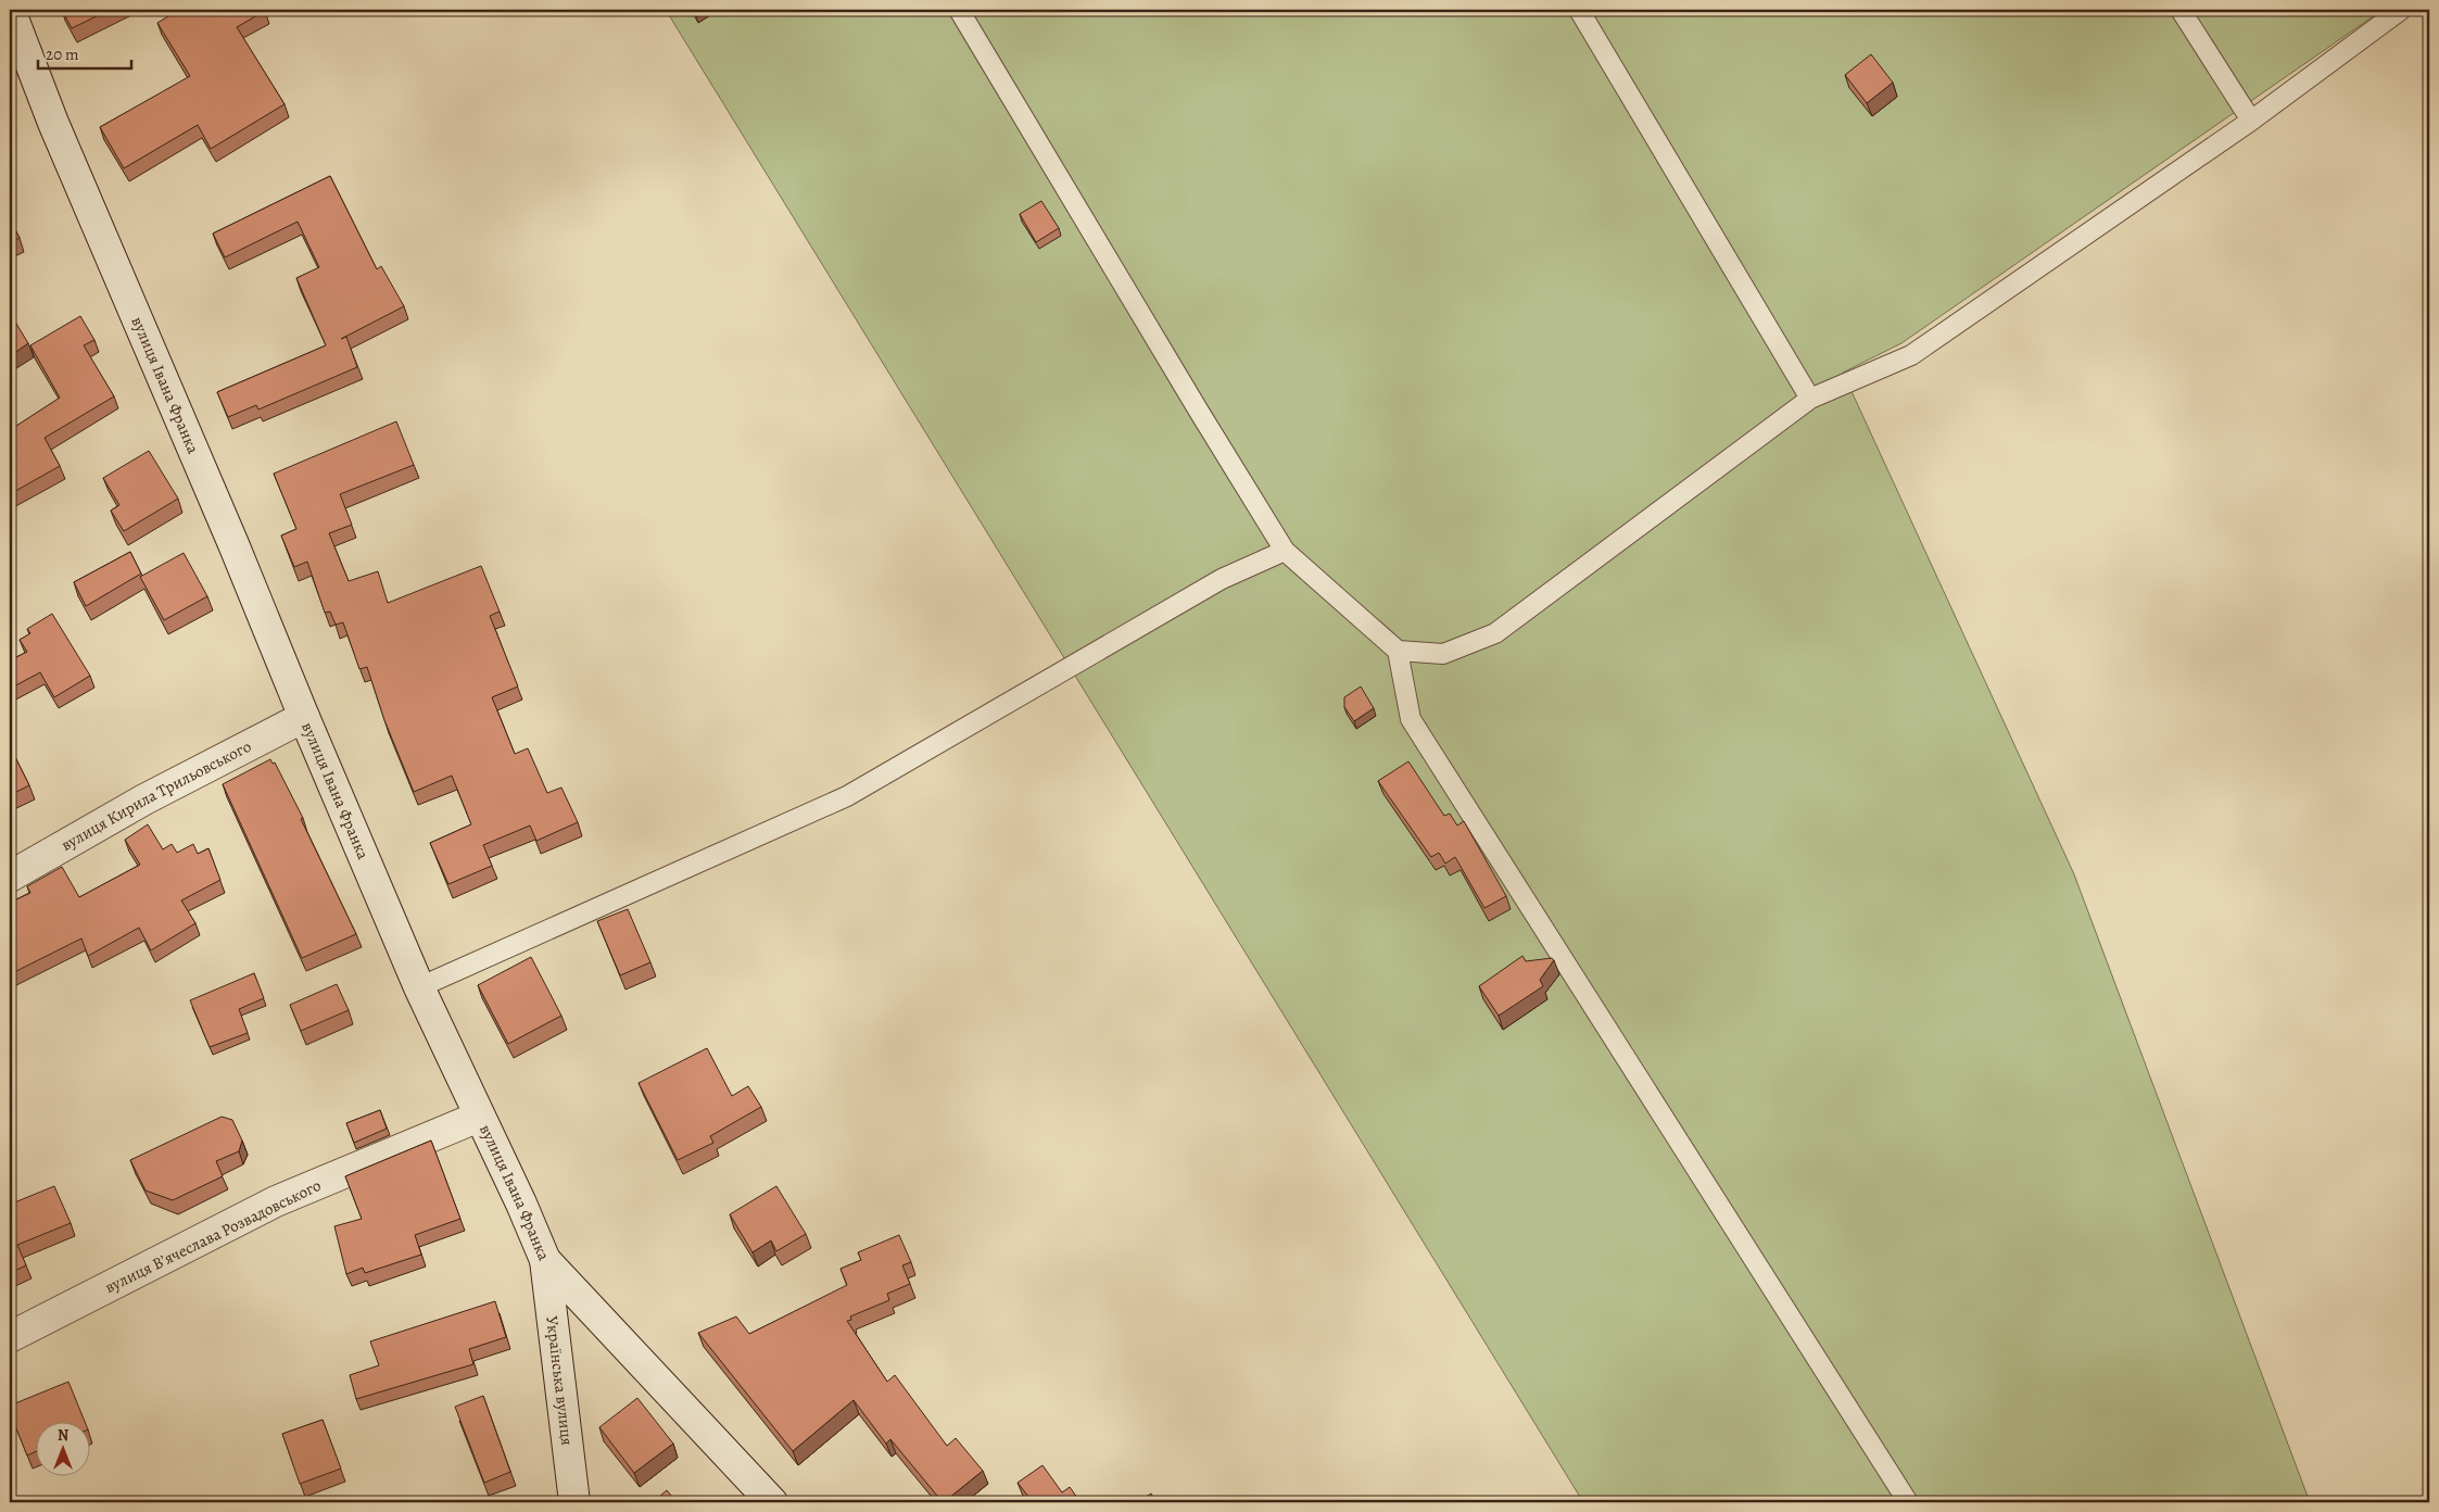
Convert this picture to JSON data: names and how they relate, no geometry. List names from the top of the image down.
{
  "streets": {
    "street": [
      "вулиця Івана Франка",
      "вулиця Кирила Трильовського",
      "вулиця Вʼячеслава Розвадовського",
      "Українська вулиця"
    ]
  },
  "crossings": [
    ["вулиця Івана Франка", "вулиця Кирила Трильовського"],
    ["вулиця Івана Франка", "вулиця Вʼячеслава Розвадовського"],
    ["вулиця Івана Франка", "Українська вулиця"]
  ],
  "scale_bar": "20 m",
  "north": "top"
}
